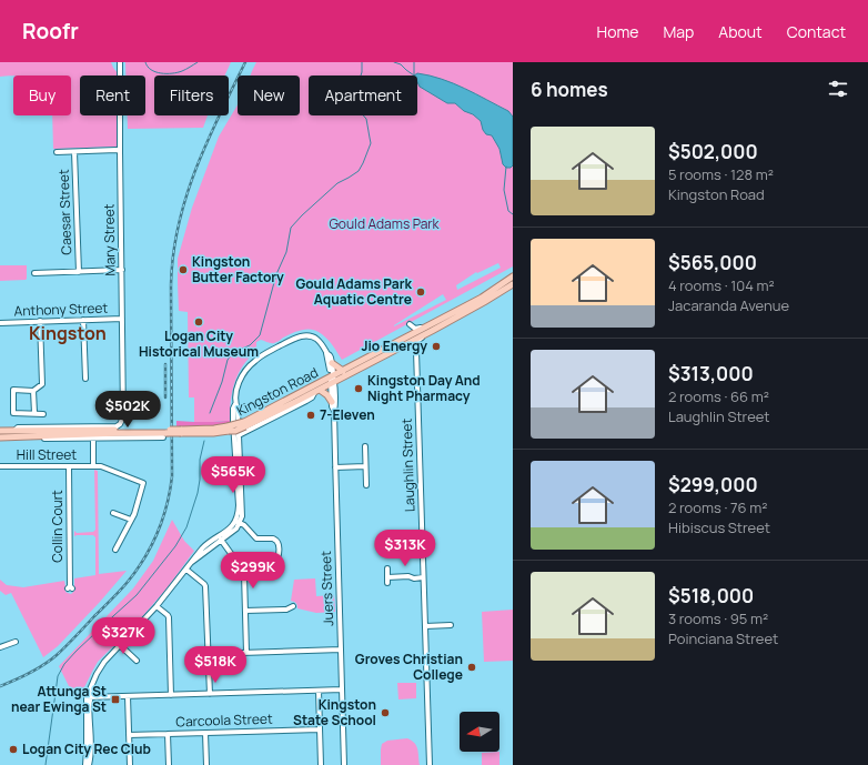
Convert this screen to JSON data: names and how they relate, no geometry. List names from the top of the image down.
{
  "streets": {
    "main road": ["Kingston Road"],
    "street": [
      "Caesar Street",
      "Mary Street",
      "Anthony Street",
      "Hill Street",
      "Laughlin Street",
      "Collin Court",
      "Juers Street",
      "Carcoola Street"
    ]
  },
  "crossings": [
    ["Mary Street", "Anthony Street"],
    ["Mary Street", "Kingston Road"],
    ["Kingston Road", "Hill Street"],
    ["Kingston Road", "Juers Street"],
    ["Hill Street", "Collin Court"]
  ],
  "districts": ["Kingston"],
  "parks": ["Gould Adams Park"],
  "places": {
    "other": [
      "Kingston Butter Factory",
      "Gould Adams Park Aquatic Centre",
      "Logan City Historical Museum",
      "Jio Energy",
      "Kingston Day And Night Pharmacy",
      "7-Eleven",
      "Groves Christian College",
      "Kingston State School",
      "Logan City Rec Club"
    ],
    "transit": ["Attunga St near Ewinga St"]
  },
  "north": "left",
  "page": {
    "header": "Roofr",
    "nav": [
      "Home",
      "Map",
      "About",
      "Contact"
    ],
    "heading": "6 homes",
    "chip": [
      "Buy",
      "Rent",
      "Filters",
      "New",
      "Apartment"
    ],
    "list": [
      {
        "name": "$502,000",
        "note": "5 rooms · 128 m² · Kingston Road"
      },
      {
        "name": "$565,000",
        "note": "4 rooms · 104 m² · Jacaranda Avenue"
      },
      {
        "name": "$313,000",
        "note": "2 rooms · 66 m² · Laughlin Street"
      },
      {
        "name": "$299,000",
        "note": "2 rooms · 76 m² · Hibiscus Street"
      },
      {
        "name": "$518,000",
        "note": "3 rooms · 95 m² · Poinciana Street"
      }
    ],
    "price": [
      "$502K",
      "$565K",
      "$313K",
      "$299K",
      "$327K",
      "$518K"
    ]
  }
}
